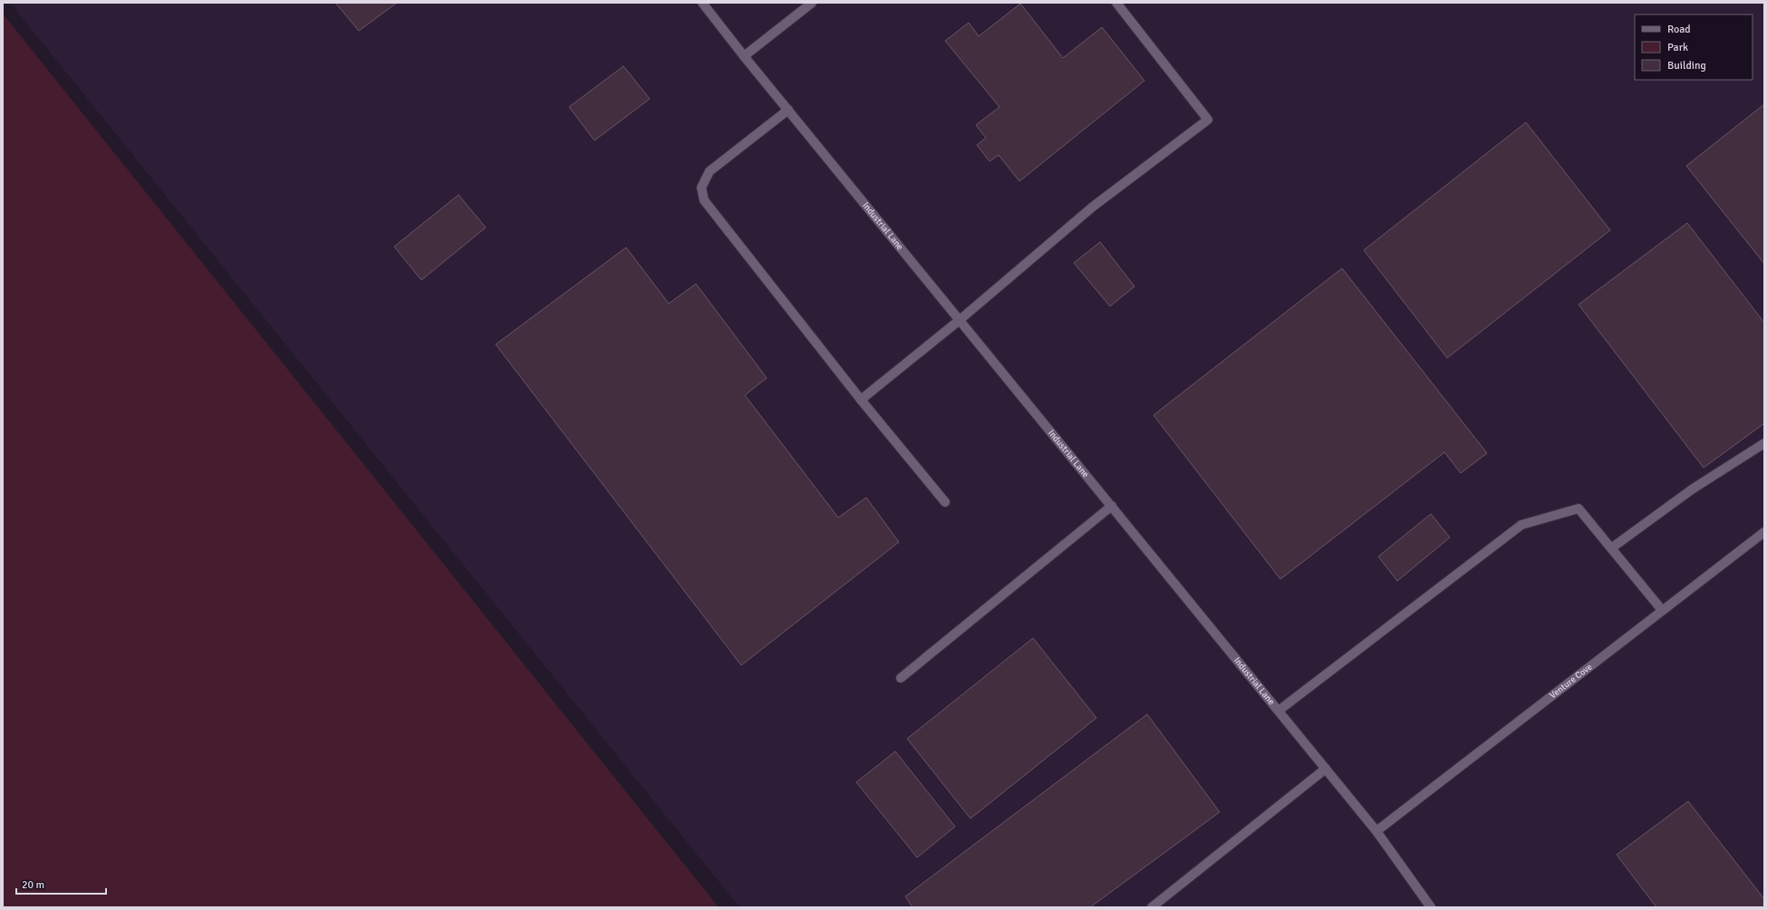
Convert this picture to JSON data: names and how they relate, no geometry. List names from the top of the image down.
{
  "streets": {
    "street": ["Industrial Lane", "Venture Cove"]
  },
  "crossings": [
    ["Industrial Lane", "Venture Cove"]
  ],
  "legend": ["Road", "Park", "Building"],
  "scale_bar": "20 m"
}
